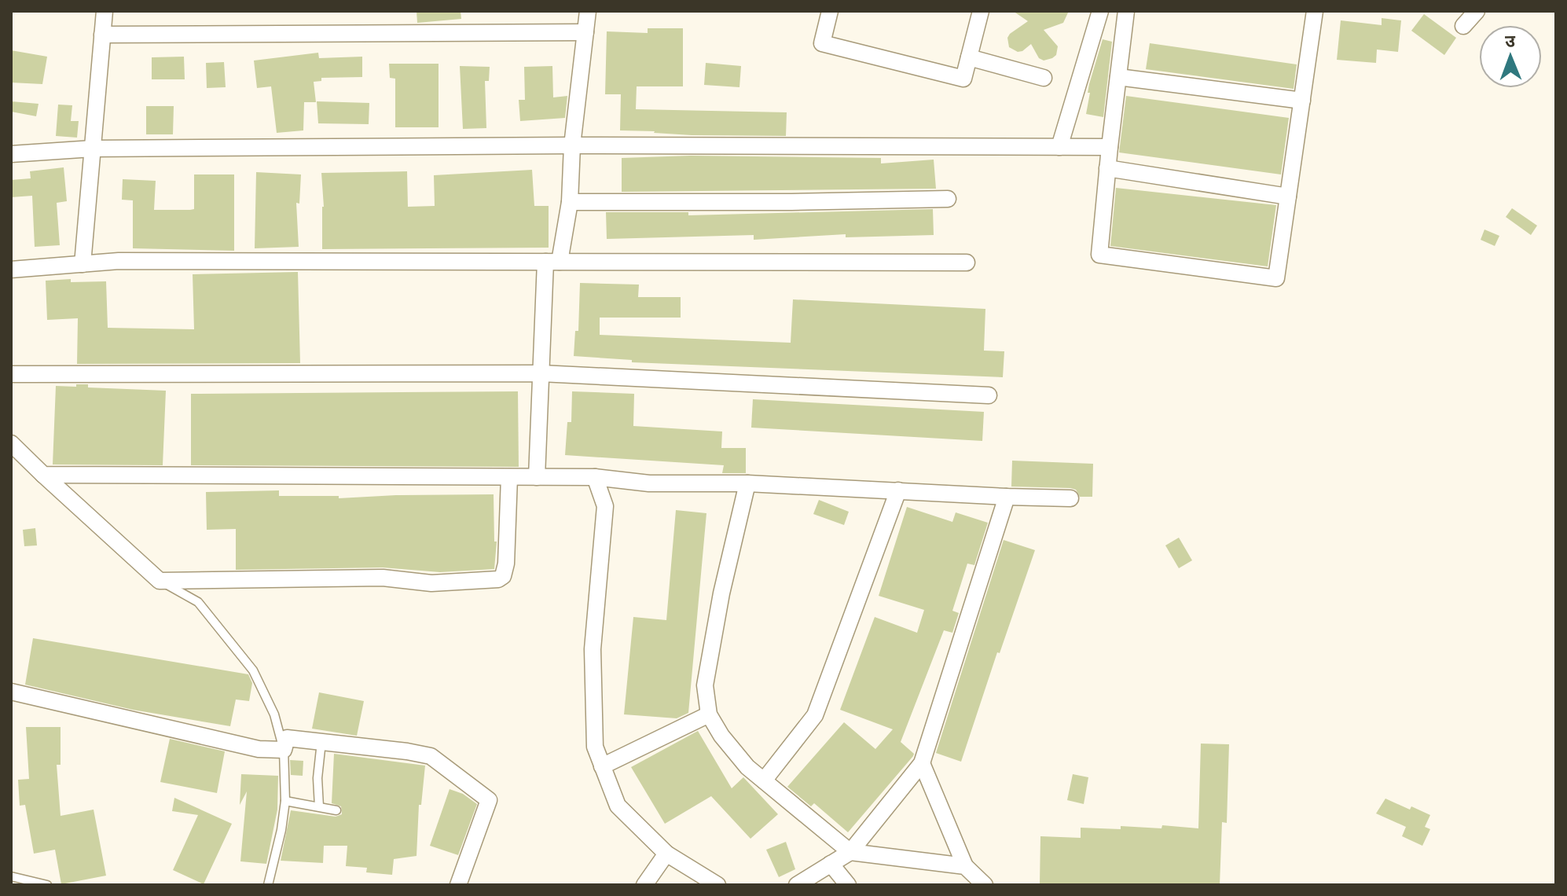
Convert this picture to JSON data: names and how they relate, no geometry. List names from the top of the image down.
{
  "north": "top"
}
